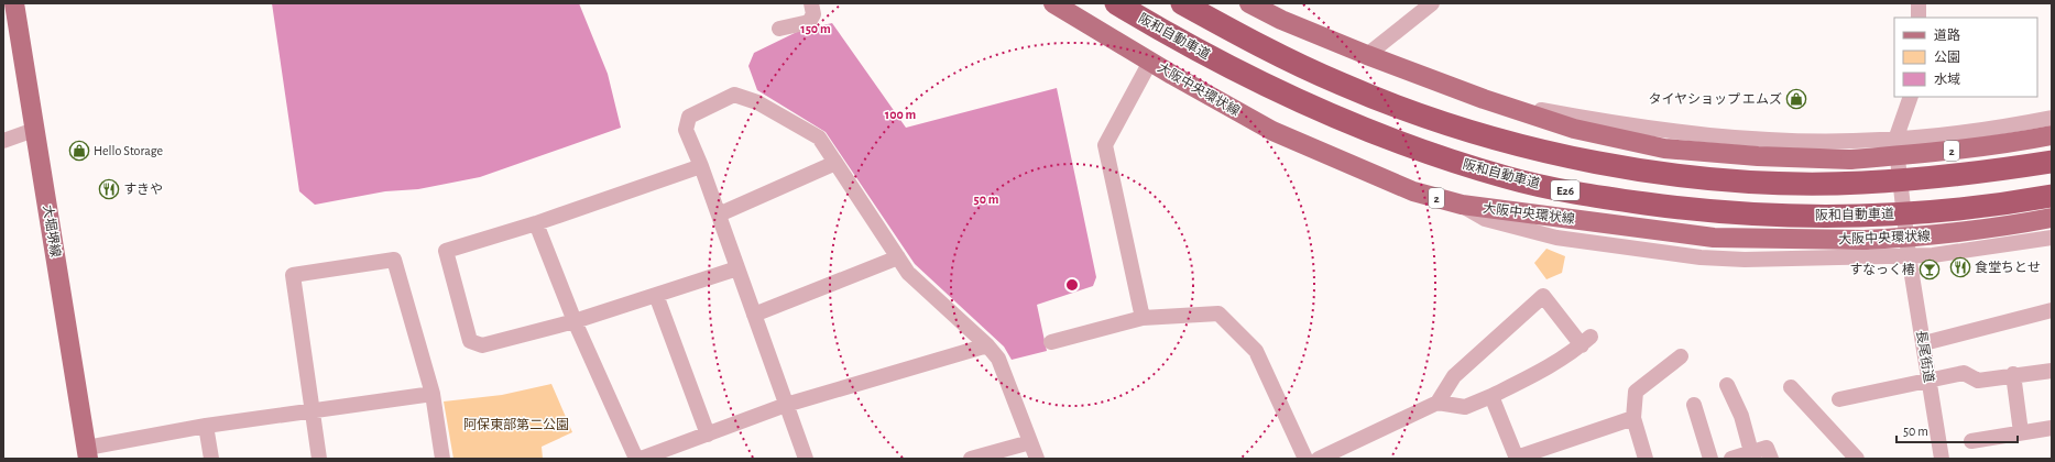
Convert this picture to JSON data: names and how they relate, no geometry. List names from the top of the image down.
{
  "streets": {
    "highway": ["阪和自動車道", "E26"],
    "main road": ["大阪中央環状線", "2", "大堀堺線"],
    "street": ["長尾街道"]
  },
  "parks": ["阿保東部第二公園"],
  "places": {
    "shop": ["タイヤショップ エムズ", "Hello Storage"],
    "restaurant": ["すきや", "食堂ちとせ"],
    "bar": ["すなっく椿"]
  },
  "legend": ["道路", "公園", "水域"],
  "scale_bar": "50 m",
  "rings": ["150 m", "100 m", "50 m"]
}
